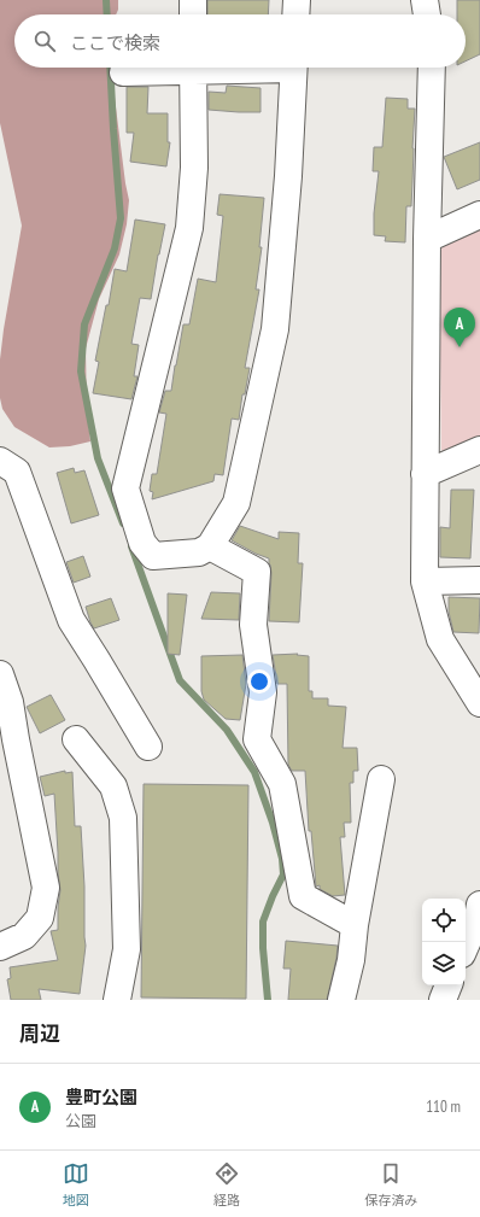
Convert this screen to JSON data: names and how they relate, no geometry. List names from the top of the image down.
{
  "page": {
    "search": "ここで検索",
    "pins": "A",
    "heading": "周辺",
    "list": [
      {
        "mark": "A",
        "name": "豊町公園",
        "note": "公園",
        "value": "110 m"
      }
    ],
    "nav": ["地図", "経路", "保存済み"]
  }
}
